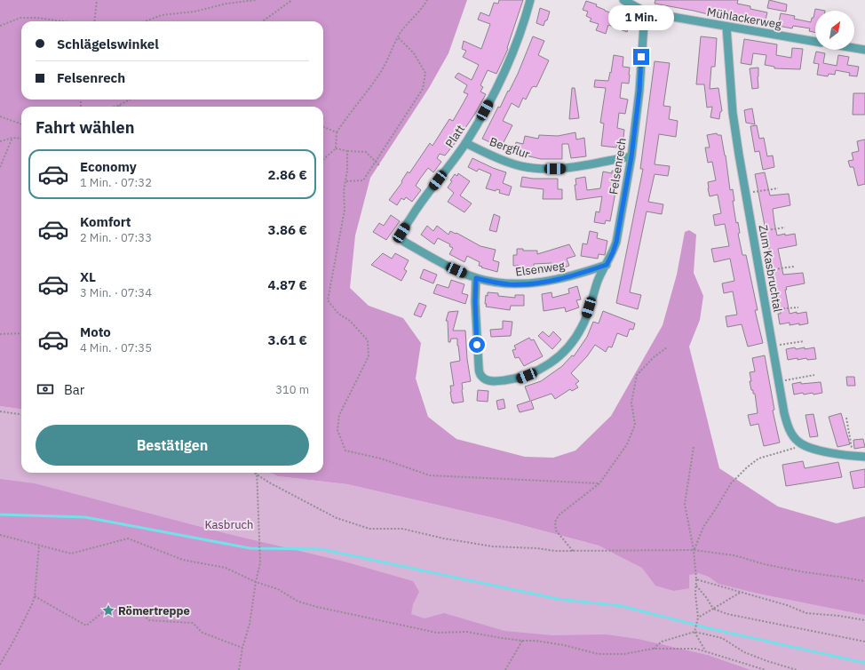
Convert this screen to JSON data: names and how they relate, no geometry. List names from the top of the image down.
{
  "streets": {
    "street": [
      "Mühlackerweg",
      "Platt",
      "Bergflur",
      "Felsenrech",
      "Elsenweg",
      "Zum Kasbruchtal"
    ]
  },
  "crossings": [
    ["Mühlackerweg", "Felsenrech"],
    ["Mühlackerweg", "Zum Kasbruchtal"],
    ["Platt", "Bergflur"],
    ["Platt", "Elsenweg"],
    ["Bergflur", "Felsenrech"],
    ["Felsenrech", "Elsenweg"]
  ],
  "parks": ["Kasbruch"],
  "places": {
    "place": ["Römertreppe"]
  },
  "north": "top right",
  "page": {
    "bubble": "1 Min.",
    "banner": ["Schlägelswinkel", "Felsenrech"],
    "heading": "Fahrt wählen",
    "list": [
      {
        "name": "Economy",
        "note": "1 Min. · 07:32",
        "value": "2.86 €"
      },
      {
        "name": "Komfort",
        "note": "2 Min. · 07:33",
        "value": "3.86 €"
      },
      {
        "name": "XL",
        "note": "3 Min. · 07:34",
        "value": "4.87 €"
      },
      {
        "name": "Moto",
        "note": "4 Min. · 07:35",
        "value": "3.61 €"
      }
    ],
    "pay": ["Bar", "310 m"],
    "buttons": "Bestätigen"
  }
}
